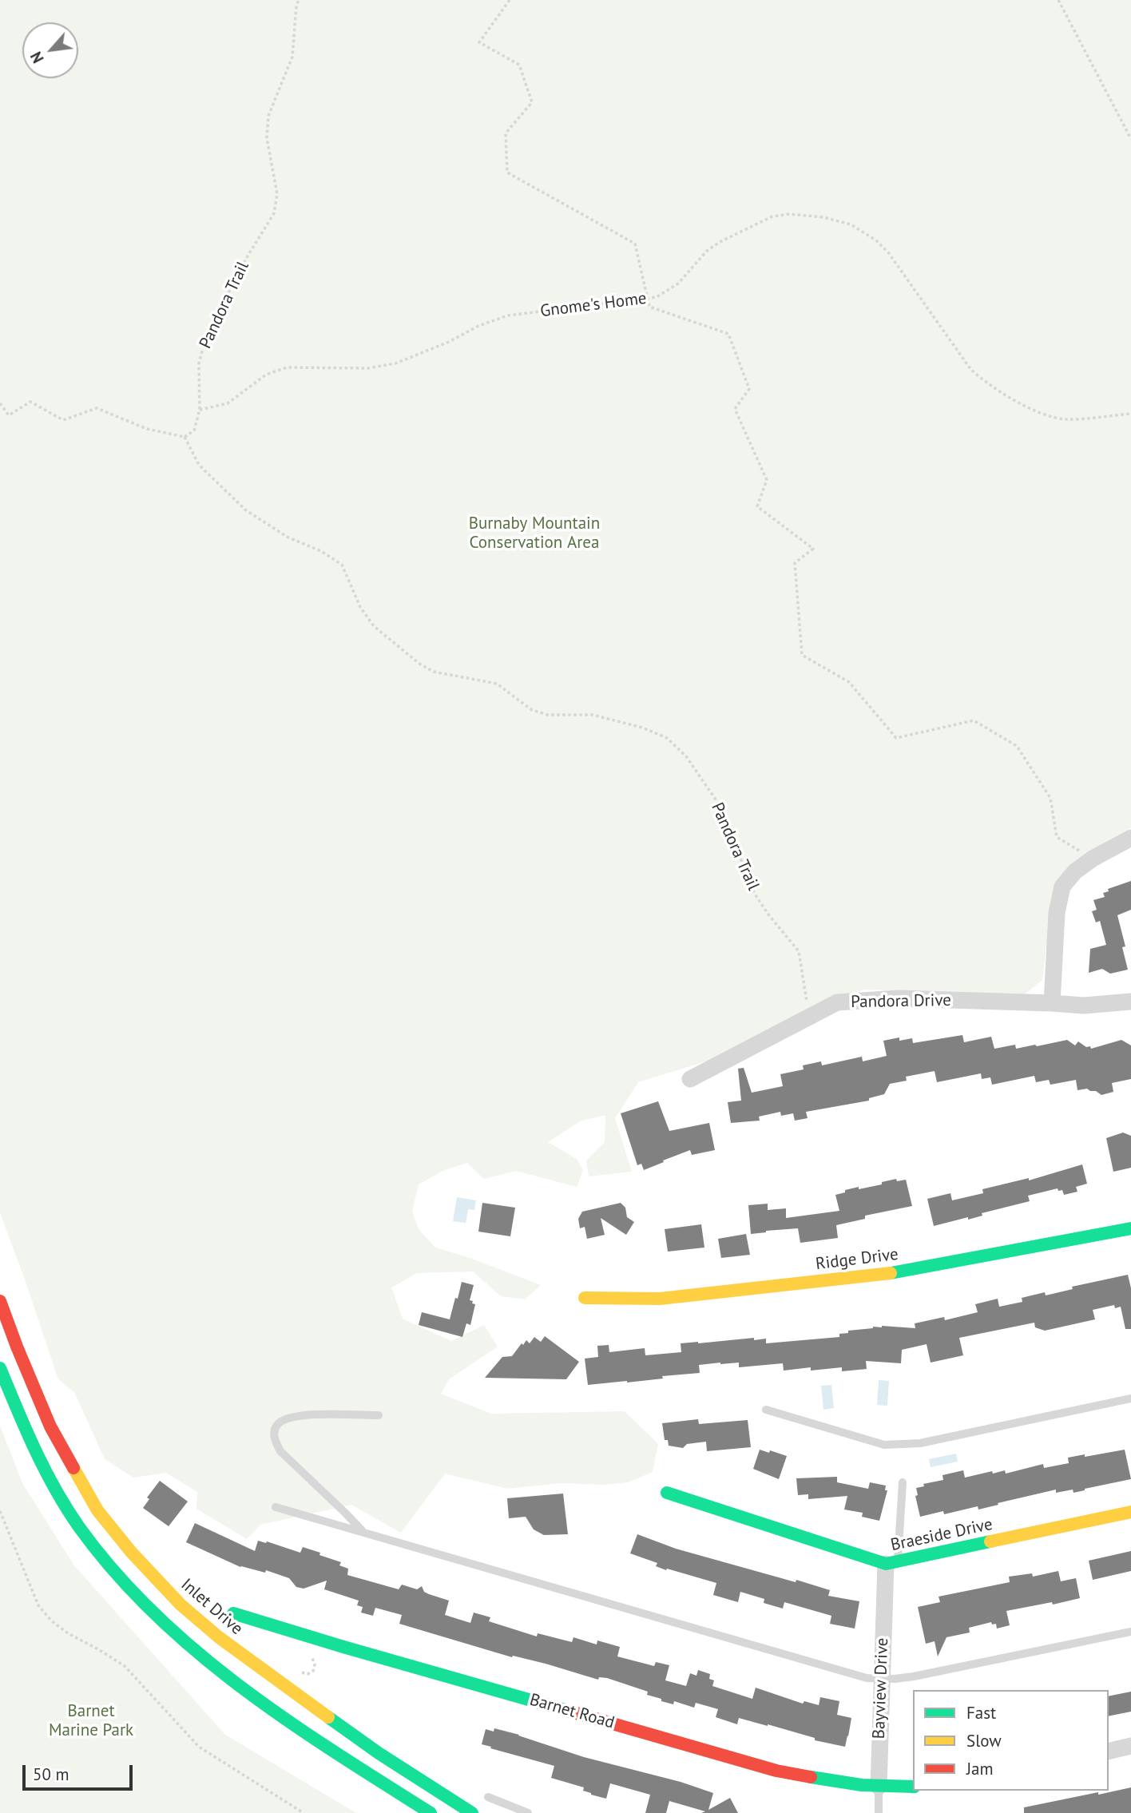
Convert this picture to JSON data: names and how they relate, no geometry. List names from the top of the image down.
{
  "streets": {
    "street": [
      "Pandora Drive",
      "Ridge Drive",
      "Braeside Drive",
      "Inlet Drive",
      "Bayview Drive",
      "Barnet Road"
    ],
    "path": ["Pandora Trail", "Gnome's Home"]
  },
  "crossings": [
    ["Pandora Trail", "Gnome's Home"],
    ["Pandora Trail", "Pandora Drive"],
    ["Braeside Drive", "Bayview Drive"],
    ["Bayview Drive", "Barnet Road"]
  ],
  "parks": ["Burnaby Mountain Conservation Area", "Barnet Marine Park"],
  "legend": ["Fast", "Slow", "Jam"],
  "scale_bar": "50 m",
  "north": "bottom left"
}
